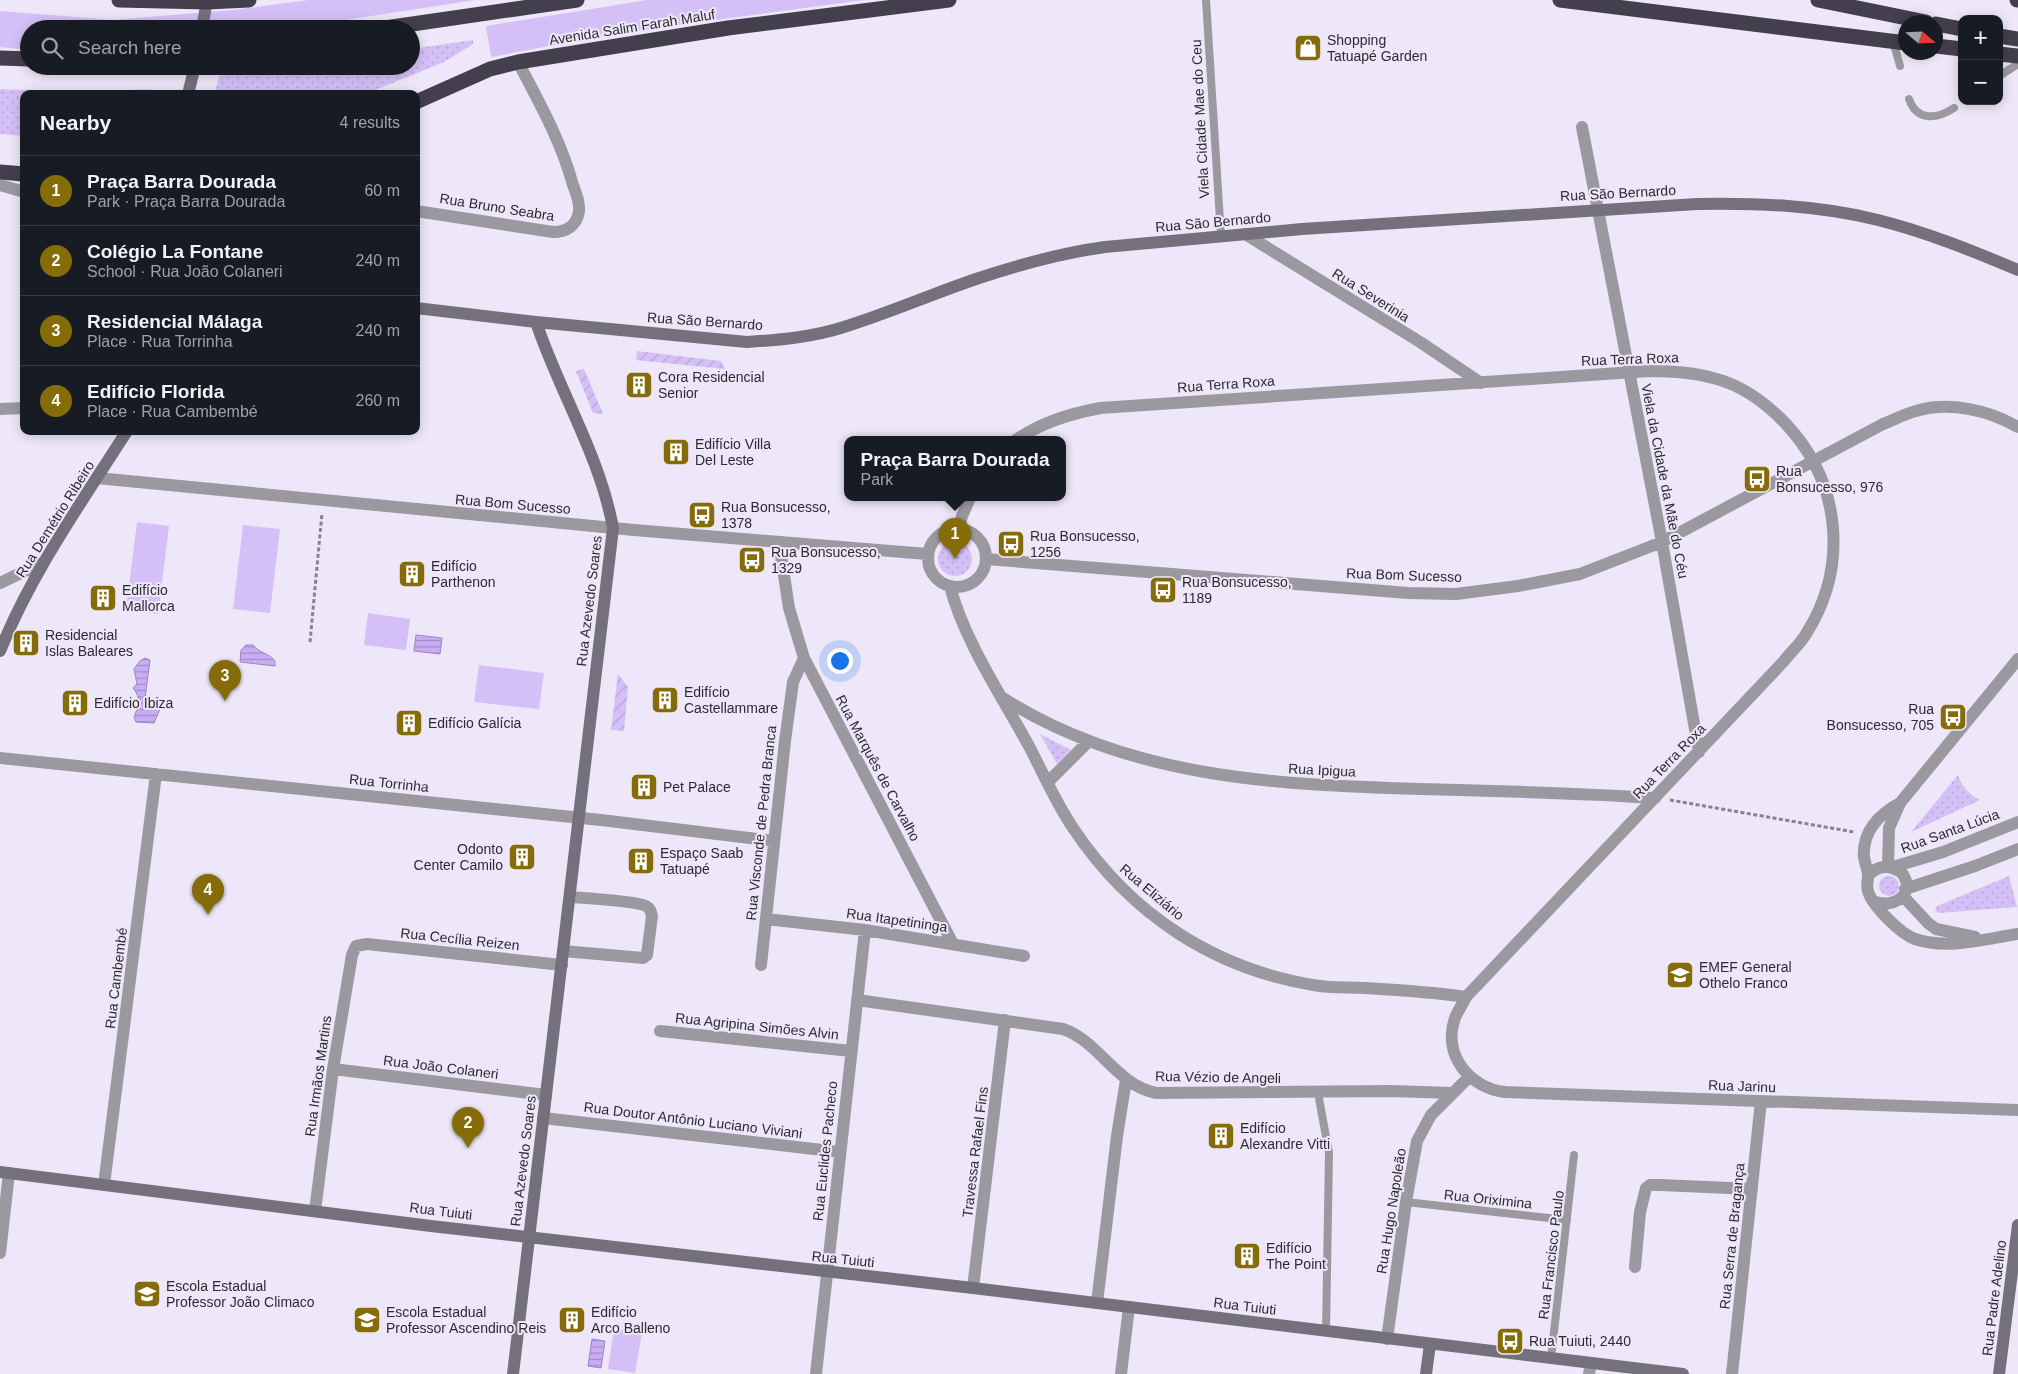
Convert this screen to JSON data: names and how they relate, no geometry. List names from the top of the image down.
{
  "streets": {
    "highway": ["Avenida Salim Farah Maluf"],
    "street": [
      "Rua São Bernardo",
      "Rua Bruno Seabra",
      "Rua Severinia",
      "Rua Terra Roxa",
      "Viela da Cidade da Mãe do Céu",
      "Rua Bom Sucesso",
      "Rua Demétrio Ribeiro",
      "Rua Azevedo Soares",
      "Rua Marquês de Carvalho",
      "Rua Ipigua",
      "Rua Torrinha",
      "Rua Visconde de Pedra Branca",
      "Rua Santa Lúcia",
      "Rua Eliziário",
      "Rua Itapetininga",
      "Rua Cecília Reizen",
      "Rua Cambembé",
      "Rua Agripina Simões Alvin",
      "Rua João Colaneri",
      "Rua Irmãos Martins",
      "Rua Vézio de Angeli",
      "Rua Jarinu",
      "Rua Doutor Antônio Luciano Viviani",
      "Rua Euclides Pacheco",
      "Travessa Rafael Fins",
      "Rua Tuiuti",
      "Rua Hugo Napoleão",
      "Rua Serra de Bragança",
      "Rua Padre Adelino"
    ],
    "lane": ["Viela Cidade Mae do Ceu", "Rua Oriximina", "Rua Francisco Paulo"]
  },
  "crossings": [
    ["Avenida Salim Farah Maluf", "Rua Bruno Seabra"],
    ["Viela Cidade Mae do Ceu", "Rua São Bernardo"],
    ["Rua São Bernardo", "Rua Severinia"],
    ["Rua São Bernardo", "Viela da Cidade da Mãe do Céu"],
    ["Rua São Bernardo", "Rua Azevedo Soares"],
    ["Rua Severinia", "Rua Terra Roxa"],
    ["Rua Terra Roxa", "Viela da Cidade da Mãe do Céu"],
    ["Rua Terra Roxa", "Rua Bom Sucesso"],
    ["Rua Terra Roxa", "Rua Ipigua"],
    ["Rua Terra Roxa", "Rua Eliziário"],
    ["Rua Terra Roxa", "Rua Jarinu"],
    ["Rua Terra Roxa", "Rua Hugo Napoleão"],
    ["Viela da Cidade da Mãe do Céu", "Rua Bom Sucesso"],
    ["Rua Bom Sucesso", "Rua Demétrio Ribeiro"],
    ["Rua Bom Sucesso", "Rua Azevedo Soares"],
    ["Rua Bom Sucesso", "Rua Marquês de Carvalho"],
    ["Rua Bom Sucesso", "Rua Eliziário"],
    ["Rua Azevedo Soares", "Rua Torrinha"],
    ["Rua Azevedo Soares", "Rua Cecília Reizen"],
    ["Rua Azevedo Soares", "Rua João Colaneri"],
    ["Rua Azevedo Soares", "Rua Doutor Antônio Luciano Viviani"],
    ["Rua Azevedo Soares", "Rua Tuiuti"],
    ["Rua Marquês de Carvalho", "Rua Visconde de Pedra Branca"],
    ["Rua Marquês de Carvalho", "Rua Itapetininga"],
    ["Rua Ipigua", "Rua Eliziário"],
    ["Rua Torrinha", "Rua Visconde de Pedra Branca"],
    ["Rua Torrinha", "Rua Cambembé"],
    ["Rua Visconde de Pedra Branca", "Rua Itapetininga"],
    ["Rua Itapetininga", "Rua Euclides Pacheco"],
    ["Rua Cecília Reizen", "Rua Irmãos Martins"],
    ["Rua Cambembé", "Rua Tuiuti"],
    ["Rua Agripina Simões Alvin", "Rua Euclides Pacheco"],
    ["Rua João Colaneri", "Rua Irmãos Martins"],
    ["Rua Irmãos Martins", "Rua Tuiuti"],
    ["Rua Vézio de Angeli", "Rua Euclides Pacheco"],
    ["Rua Vézio de Angeli", "Travessa Rafael Fins"],
    ["Rua Vézio de Angeli", "Rua Hugo Napoleão"],
    ["Rua Jarinu", "Rua Hugo Napoleão"],
    ["Rua Jarinu", "Rua Serra de Bragança"],
    ["Rua Doutor Antônio Luciano Viviani", "Rua Euclides Pacheco"],
    ["Rua Euclides Pacheco", "Rua Tuiuti"],
    ["Travessa Rafael Fins", "Rua Tuiuti"],
    ["Rua Oriximina", "Rua Hugo Napoleão"],
    ["Rua Oriximina", "Rua Francisco Paulo"],
    ["Rua Tuiuti", "Rua Hugo Napoleão"],
    ["Rua Tuiuti", "Rua Francisco Paulo"]
  ],
  "places": {
    "shop": ["Shopping Tatuapé Garden"],
    "building": [
      "Cora Residencial Senior",
      "Edifício Villa Del Leste",
      "Edifício Parthenon",
      "Edifício Mallorca",
      "Residencial Islas Baleares",
      "Edifício Castellammare",
      "Edifício Ibiza",
      "Edifício Galícia",
      "Pet Palace",
      "Odonto Center Camilo",
      "Espaço Saab Tatuapé",
      "Edifício Alexandre Vitti",
      "Edifício The Point",
      "Edifício Arco Balleno"
    ],
    "bus stop": [
      "Rua Bonsucesso, 976",
      "Rua Bonsucesso, 1378",
      "Rua Bonsucesso, 1256",
      "Rua Bonsucesso, 1329",
      "Rua Bonsucesso, 1189",
      "Rua Bonsucesso, 705",
      "Rua Tuiuti, 2440"
    ],
    "school or university": ["EMEF General Othelo Franco", "Escola Estadual Professor João Climaco", "Escola Estadual Professor Ascendino Reis"]
  },
  "north": "right",
  "page": {
    "map_buttons": ["+", "−"],
    "search": "Search here",
    "heading": ["Nearby", "4 results"],
    "list": [
      {
        "mark": "1",
        "name": "Praça Barra Dourada",
        "note": "Park · Praça Barra Dourada",
        "value": "60 m"
      },
      {
        "mark": "2",
        "name": "Colégio La Fontane",
        "note": "School · Rua João Colaneri",
        "value": "240 m"
      },
      {
        "mark": "3",
        "name": "Residencial Málaga",
        "note": "Place · Rua Torrinha",
        "value": "240 m"
      },
      {
        "mark": "4",
        "name": "Edifício Florida",
        "note": "Place · Rua Cambembé",
        "value": "260 m"
      }
    ],
    "popup": ["Praça Barra Dourada", "Park"],
    "pins": [
      "1",
      "3",
      "4",
      "2"
    ]
  }
}
